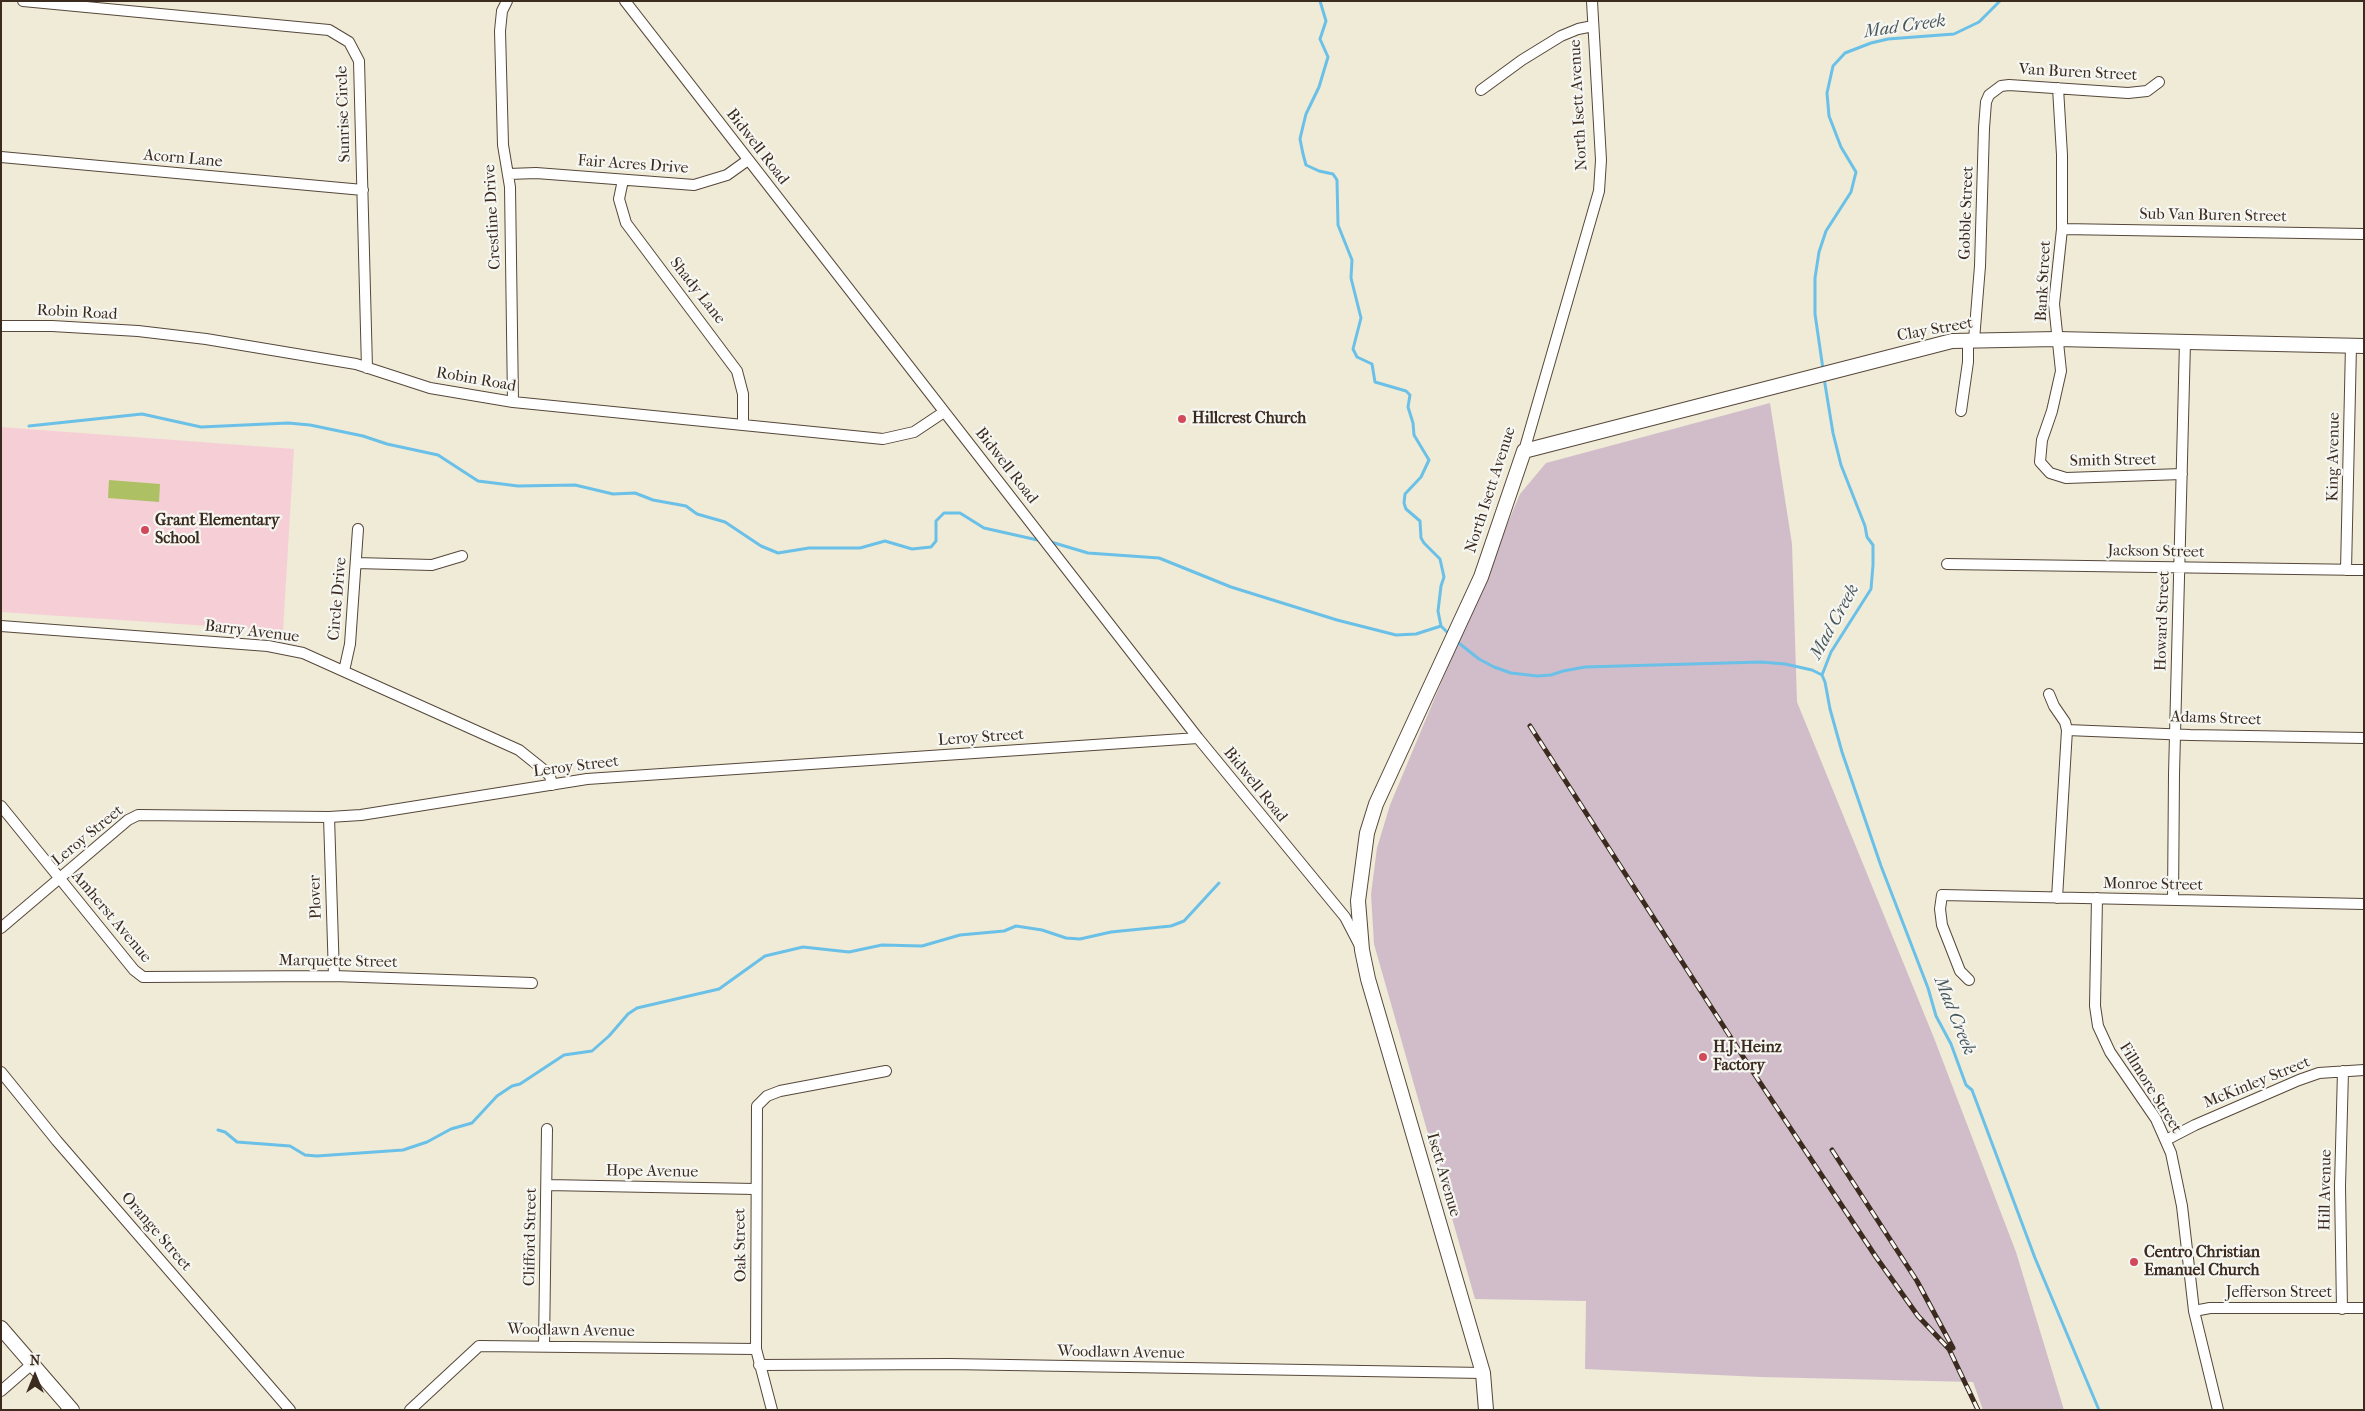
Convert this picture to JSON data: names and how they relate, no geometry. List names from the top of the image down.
{
  "streets": {
    "main road": ["North Isett Avenue", "Clay Street", "Isett Avenue"],
    "street": [
      "Van Buren Street",
      "Sunrise Circle",
      "Bidwell Road",
      "Acorn Lane",
      "Fair Acres Drive",
      "Gobble Street",
      "Sub Van Buren Street",
      "Crestline Drive",
      "Bank Street",
      "Shady Lane",
      "Robin Road",
      "King Avenue",
      "Smith Street",
      "Jackson Street",
      "Circle Drive",
      "Howard Street",
      "Barry Avenue",
      "Adams Street",
      "Leroy Street",
      "Monroe Street",
      "Plover",
      "Amherst Avenue",
      "Marquette Street",
      "McKinley Street",
      "Fillmore Street",
      "Hope Avenue",
      "Hill Avenue",
      "Orange Street",
      "Clifford Street",
      "Oak Street",
      "Jefferson Street",
      "Woodlawn Avenue"
    ]
  },
  "crossings": [
    ["Van Buren Street", "Gobble Street"],
    ["Van Buren Street", "Bank Street"],
    ["North Isett Avenue", "Bidwell Road"],
    ["North Isett Avenue", "Clay Street"],
    ["North Isett Avenue", "Isett Avenue"],
    ["Sunrise Circle", "Acorn Lane"],
    ["Sunrise Circle", "Robin Road"],
    ["Bidwell Road", "Fair Acres Drive"],
    ["Bidwell Road", "Robin Road"],
    ["Bidwell Road", "Leroy Street"],
    ["Bidwell Road", "Isett Avenue"],
    ["Fair Acres Drive", "Crestline Drive"],
    ["Fair Acres Drive", "Shady Lane"],
    ["Gobble Street", "Clay Street"],
    ["Sub Van Buren Street", "Bank Street"],
    ["Crestline Drive", "Robin Road"],
    ["Bank Street", "Clay Street"],
    ["Bank Street", "Smith Street"],
    ["Shady Lane", "Robin Road"],
    ["Clay Street", "King Avenue"],
    ["Clay Street", "Howard Street"],
    ["King Avenue", "Jackson Street"],
    ["Smith Street", "Howard Street"],
    ["Jackson Street", "Howard Street"],
    ["Circle Drive", "Barry Avenue"],
    ["Howard Street", "Adams Street"],
    ["Howard Street", "Monroe Street"],
    ["Barry Avenue", "Leroy Street"],
    ["Leroy Street", "Plover"],
    ["Leroy Street", "Amherst Avenue"],
    ["Monroe Street", "Fillmore Street"],
    ["Plover", "Marquette Street"],
    ["Amherst Avenue", "Marquette Street"],
    ["McKinley Street", "Fillmore Street"],
    ["McKinley Street", "Hill Avenue"],
    ["Fillmore Street", "Jefferson Street"],
    ["Hope Avenue", "Clifford Street"],
    ["Hope Avenue", "Oak Street"],
    ["Isett Avenue", "Woodlawn Avenue"],
    ["Hill Avenue", "Jefferson Street"],
    ["Clifford Street", "Woodlawn Avenue"],
    ["Oak Street", "Woodlawn Avenue"]
  ],
  "water": ["Mad Creek"],
  "places": [
    "Hillcrest Church",
    "Grant Elementary School",
    "H.J. Heinz Factory",
    "Centro Christian Emanuel Church"
  ],
  "north": "top"
}
